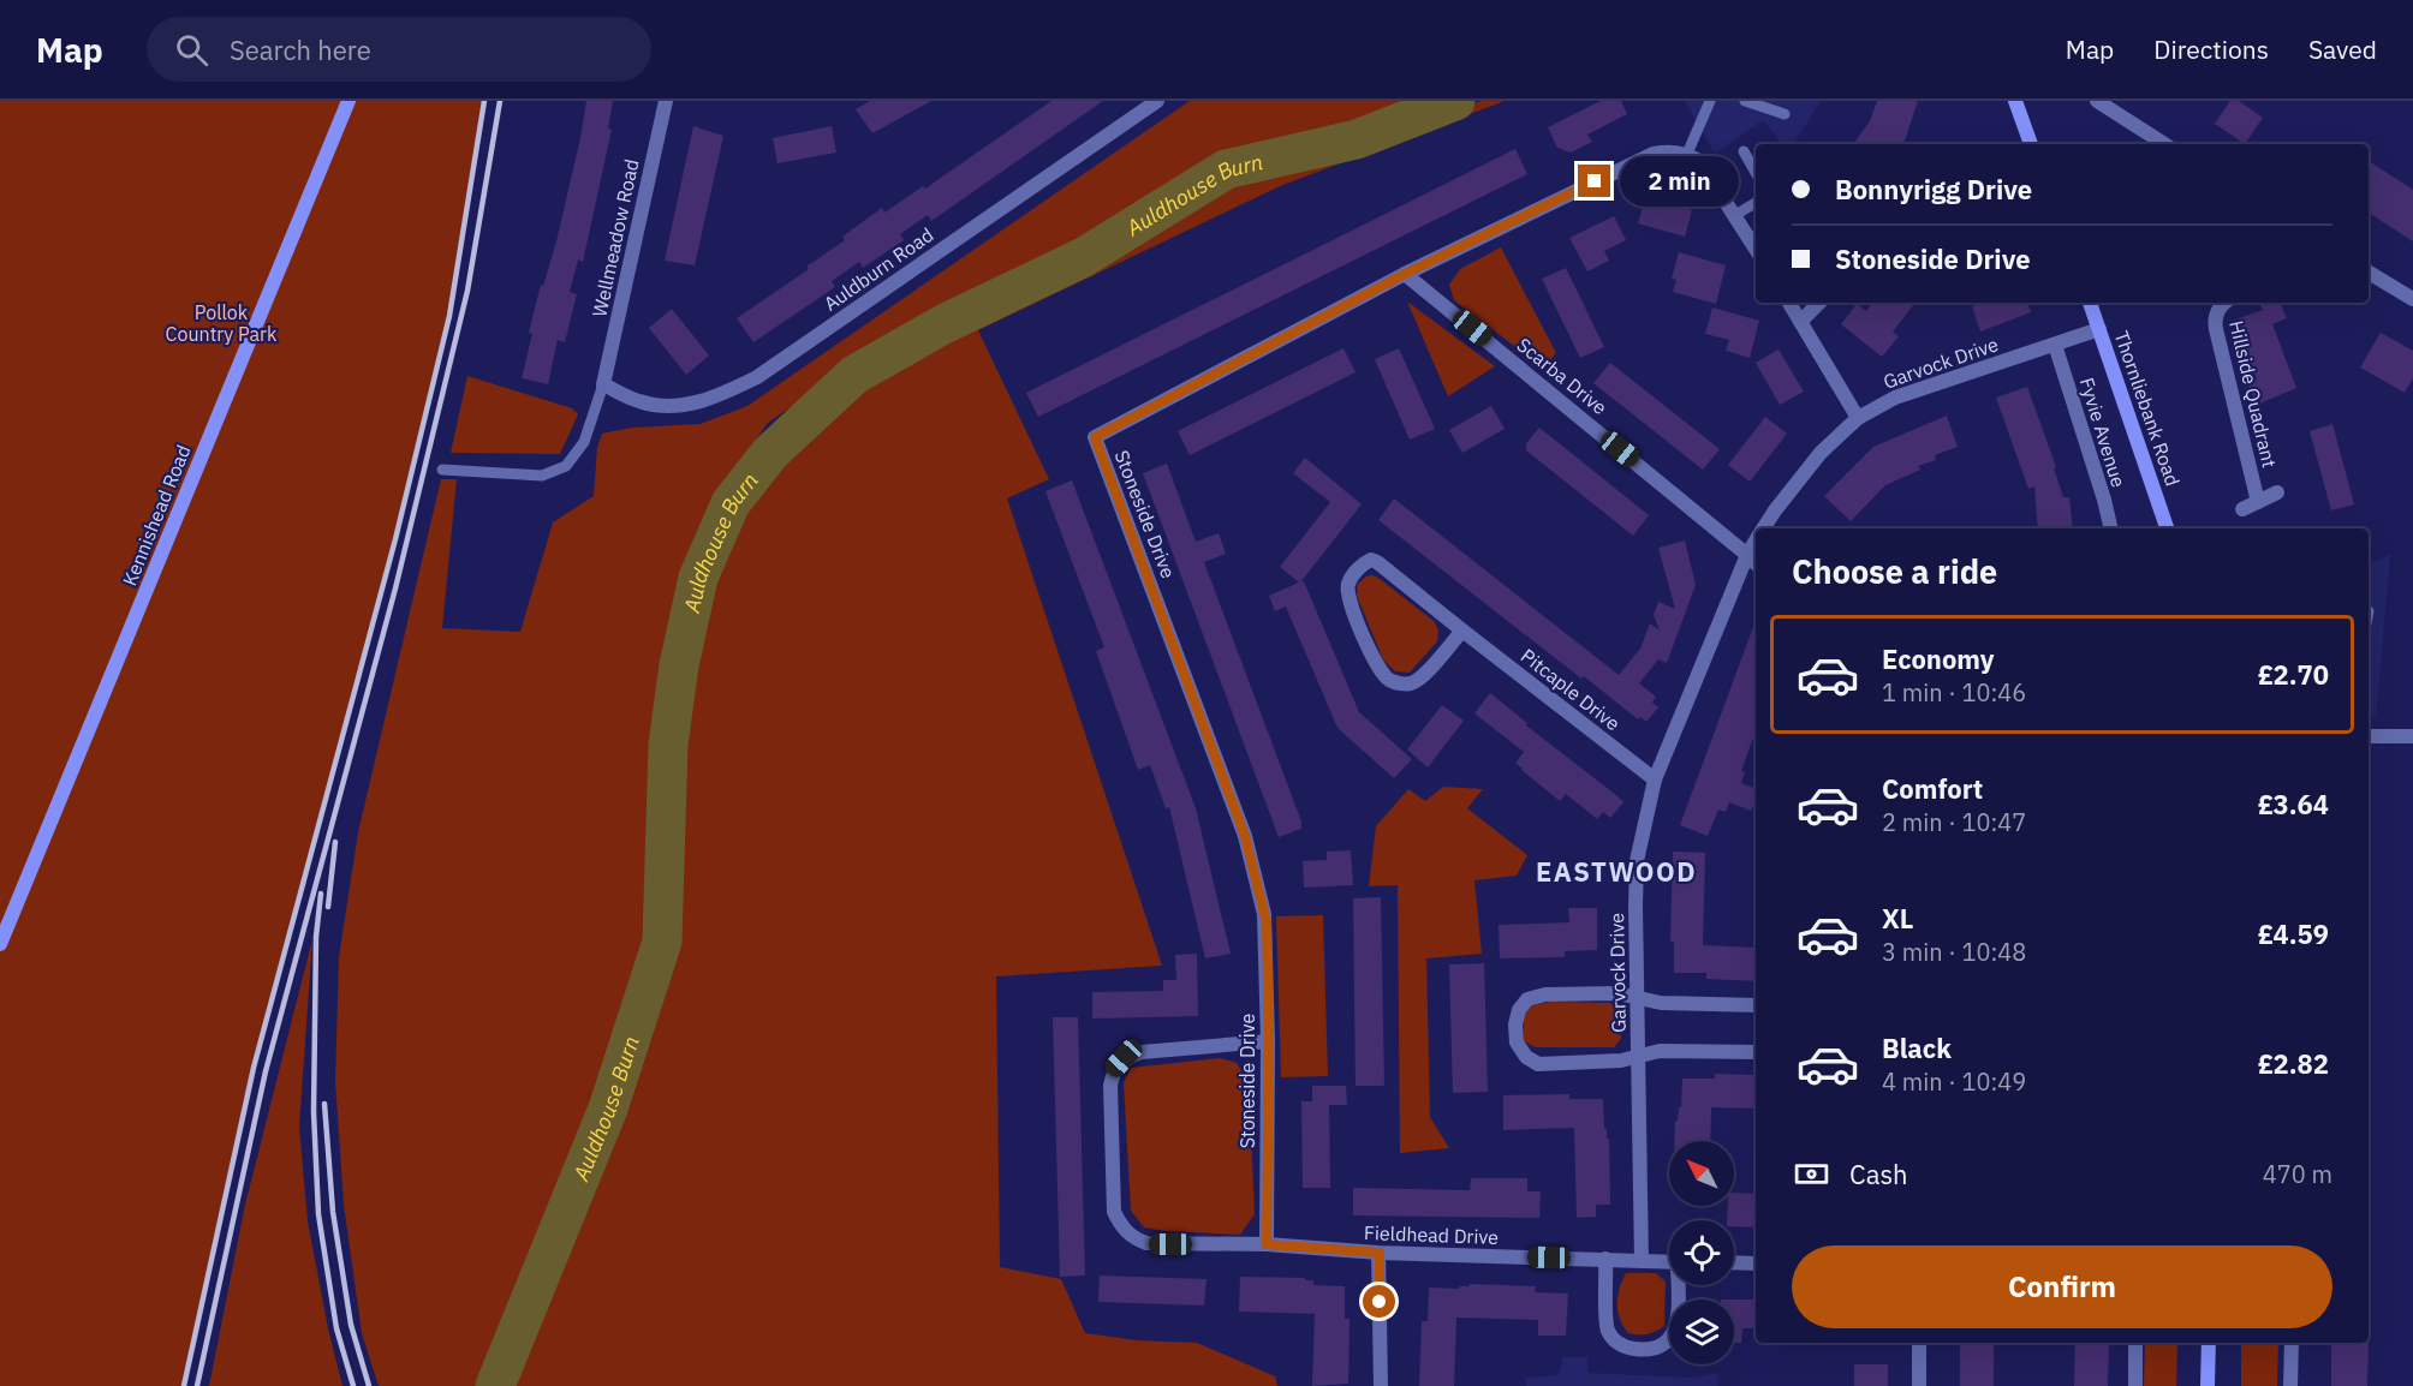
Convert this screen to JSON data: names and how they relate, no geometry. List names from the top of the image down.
{
  "streets": {
    "street": [
      "Wellmeadow Road",
      "Auldburn Road",
      "Garvock Drive",
      "Scarba Drive",
      "Hillside Quadrant",
      "Thornliebank Road",
      "Fyvie Avenue",
      "Stoneside Drive",
      "Kennishead Road",
      "Pitcaple Drive",
      "Fieldhead Drive"
    ]
  },
  "crossings": [
    ["Wellmeadow Road", "Auldburn Road"],
    ["Garvock Drive", "Scarba Drive"],
    ["Garvock Drive", "Thornliebank Road"],
    ["Garvock Drive", "Fyvie Avenue"],
    ["Garvock Drive", "Pitcaple Drive"],
    ["Garvock Drive", "Fieldhead Drive"],
    ["Scarba Drive", "Stoneside Drive"],
    ["Stoneside Drive", "Fieldhead Drive"]
  ],
  "districts": ["EASTWOOD"],
  "water": ["Auldhouse Burn"],
  "parks": ["Pollok Country Park"],
  "north": "top left",
  "page": {
    "header": "Map",
    "search": "Search here",
    "nav": ["Map", "Directions", "Saved"],
    "banner": ["Bonnyrigg Drive", "Stoneside Drive"],
    "bubble": "2 min",
    "heading": "Choose a ride",
    "list": [
      {
        "name": "Economy",
        "note": "1 min · 10:46",
        "value": "£2.70"
      },
      {
        "name": "Comfort",
        "note": "2 min · 10:47",
        "value": "£3.64"
      },
      {
        "name": "XL",
        "note": "3 min · 10:48",
        "value": "£4.59"
      },
      {
        "name": "Black",
        "note": "4 min · 10:49",
        "value": "£2.82"
      }
    ],
    "pay": ["Cash", "470 m"],
    "buttons": "Confirm"
  }
}
